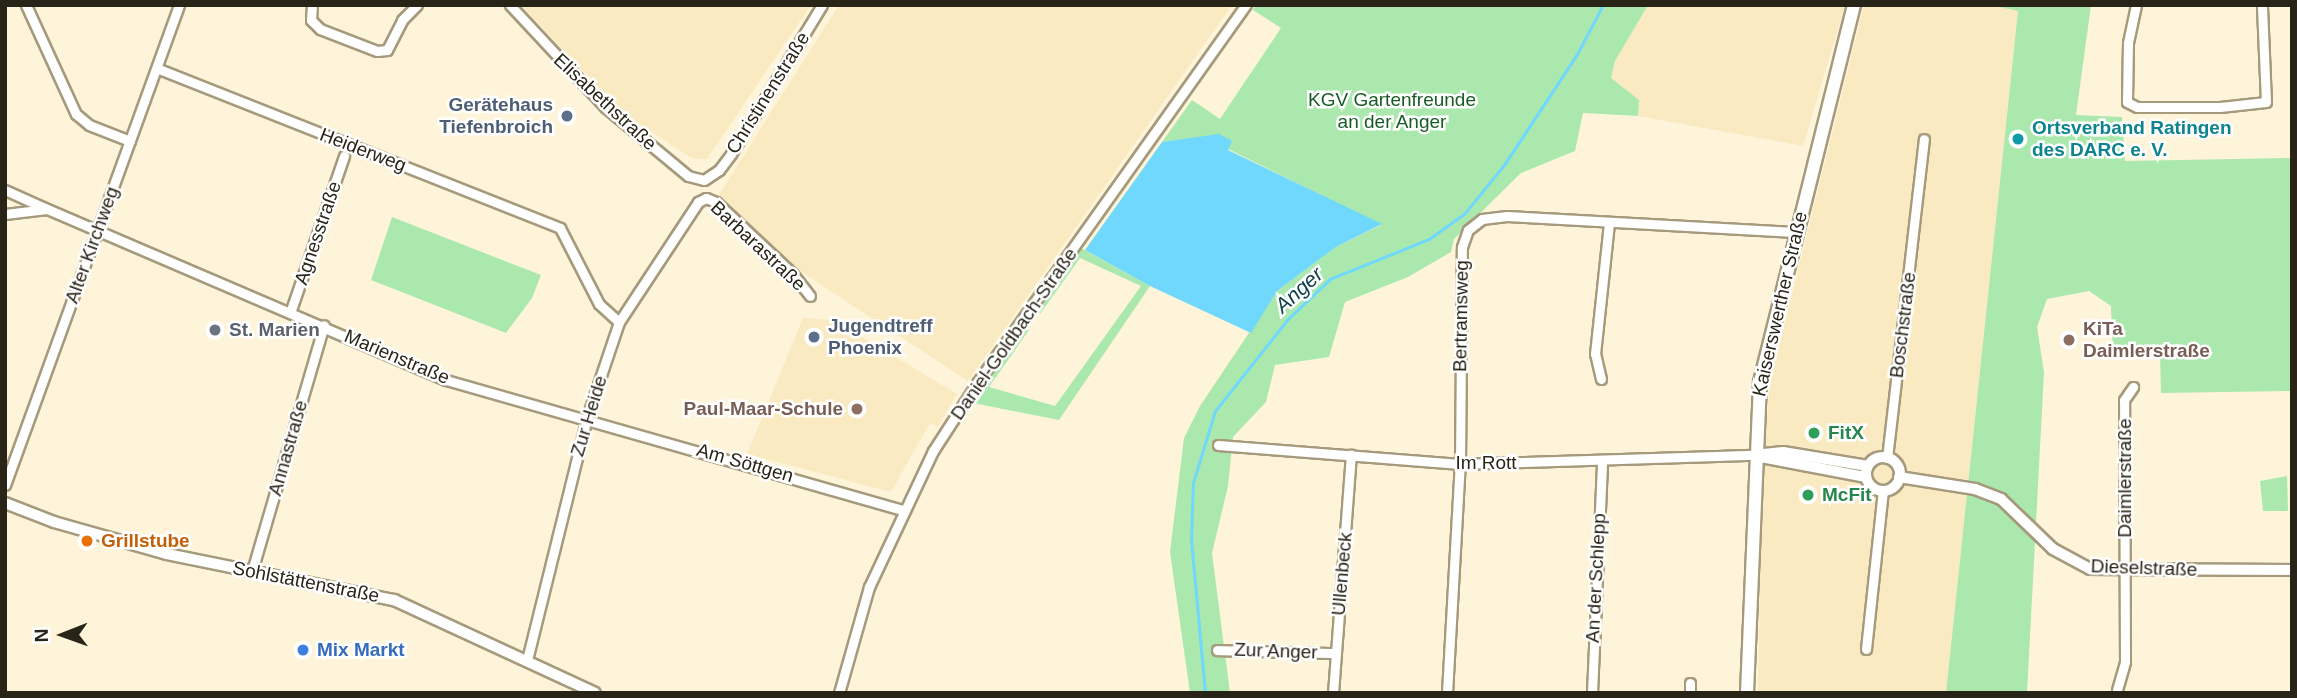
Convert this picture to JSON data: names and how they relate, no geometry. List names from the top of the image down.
{
  "streets": {
    "main road": ["Kaiserswerther Straße"],
    "street": [
      "Christinenstraße",
      "Elisabethstraße",
      "Heiderweg",
      "Agnesstraße",
      "Alter Kirchweg",
      "Barbarastraße",
      "Bertramsweg",
      "Boschstraße",
      "Daniel-Goldbach-Straße",
      "Marienstraße",
      "Zur Heide",
      "Annastraße",
      "Am Söttgen",
      "Im Rott",
      "Daimlerstraße",
      "Dieselstraße",
      "Ullenbeck",
      "An der Schlepp",
      "Sohlstättenstraße",
      "Zur Anger"
    ]
  },
  "crossings": [
    ["Christinenstraße", "Elisabethstraße"],
    ["Heiderweg", "Alter Kirchweg"],
    ["Heiderweg", "Zur Heide"],
    ["Agnesstraße", "Marienstraße"],
    ["Alter Kirchweg", "Marienstraße"],
    ["Barbarastraße", "Zur Heide"],
    ["Kaiserswerther Straße", "Bertramsweg"],
    ["Kaiserswerther Straße", "Im Rott"],
    ["Bertramsweg", "Im Rott"],
    ["Boschstraße", "Dieselstraße"],
    ["Daniel-Goldbach-Straße", "Am Söttgen"],
    ["Marienstraße", "Zur Heide"],
    ["Marienstraße", "Annastraße"],
    ["Marienstraße", "Am Söttgen"],
    ["Zur Heide", "Am Söttgen"],
    ["Zur Heide", "Sohlstättenstraße"],
    ["Annastraße", "Sohlstättenstraße"],
    ["Im Rott", "Ullenbeck"],
    ["Im Rott", "An der Schlepp"],
    ["Daimlerstraße", "Dieselstraße"],
    ["Ullenbeck", "Zur Anger"]
  ],
  "water": ["Anger"],
  "parks": ["KGV Gartenfreunde an der Anger"],
  "places": [
    "Gerätehaus Tiefenbroich",
    "Ortsverband Ratingen des DARC e. V.",
    "St. Marien",
    "Jugendtreff Phoenix",
    "KiTa Daimlerstraße",
    "Paul-Maar-Schule",
    "FitX",
    "McFit",
    "Grillstube",
    "Mix Markt"
  ],
  "north": "left"
}
